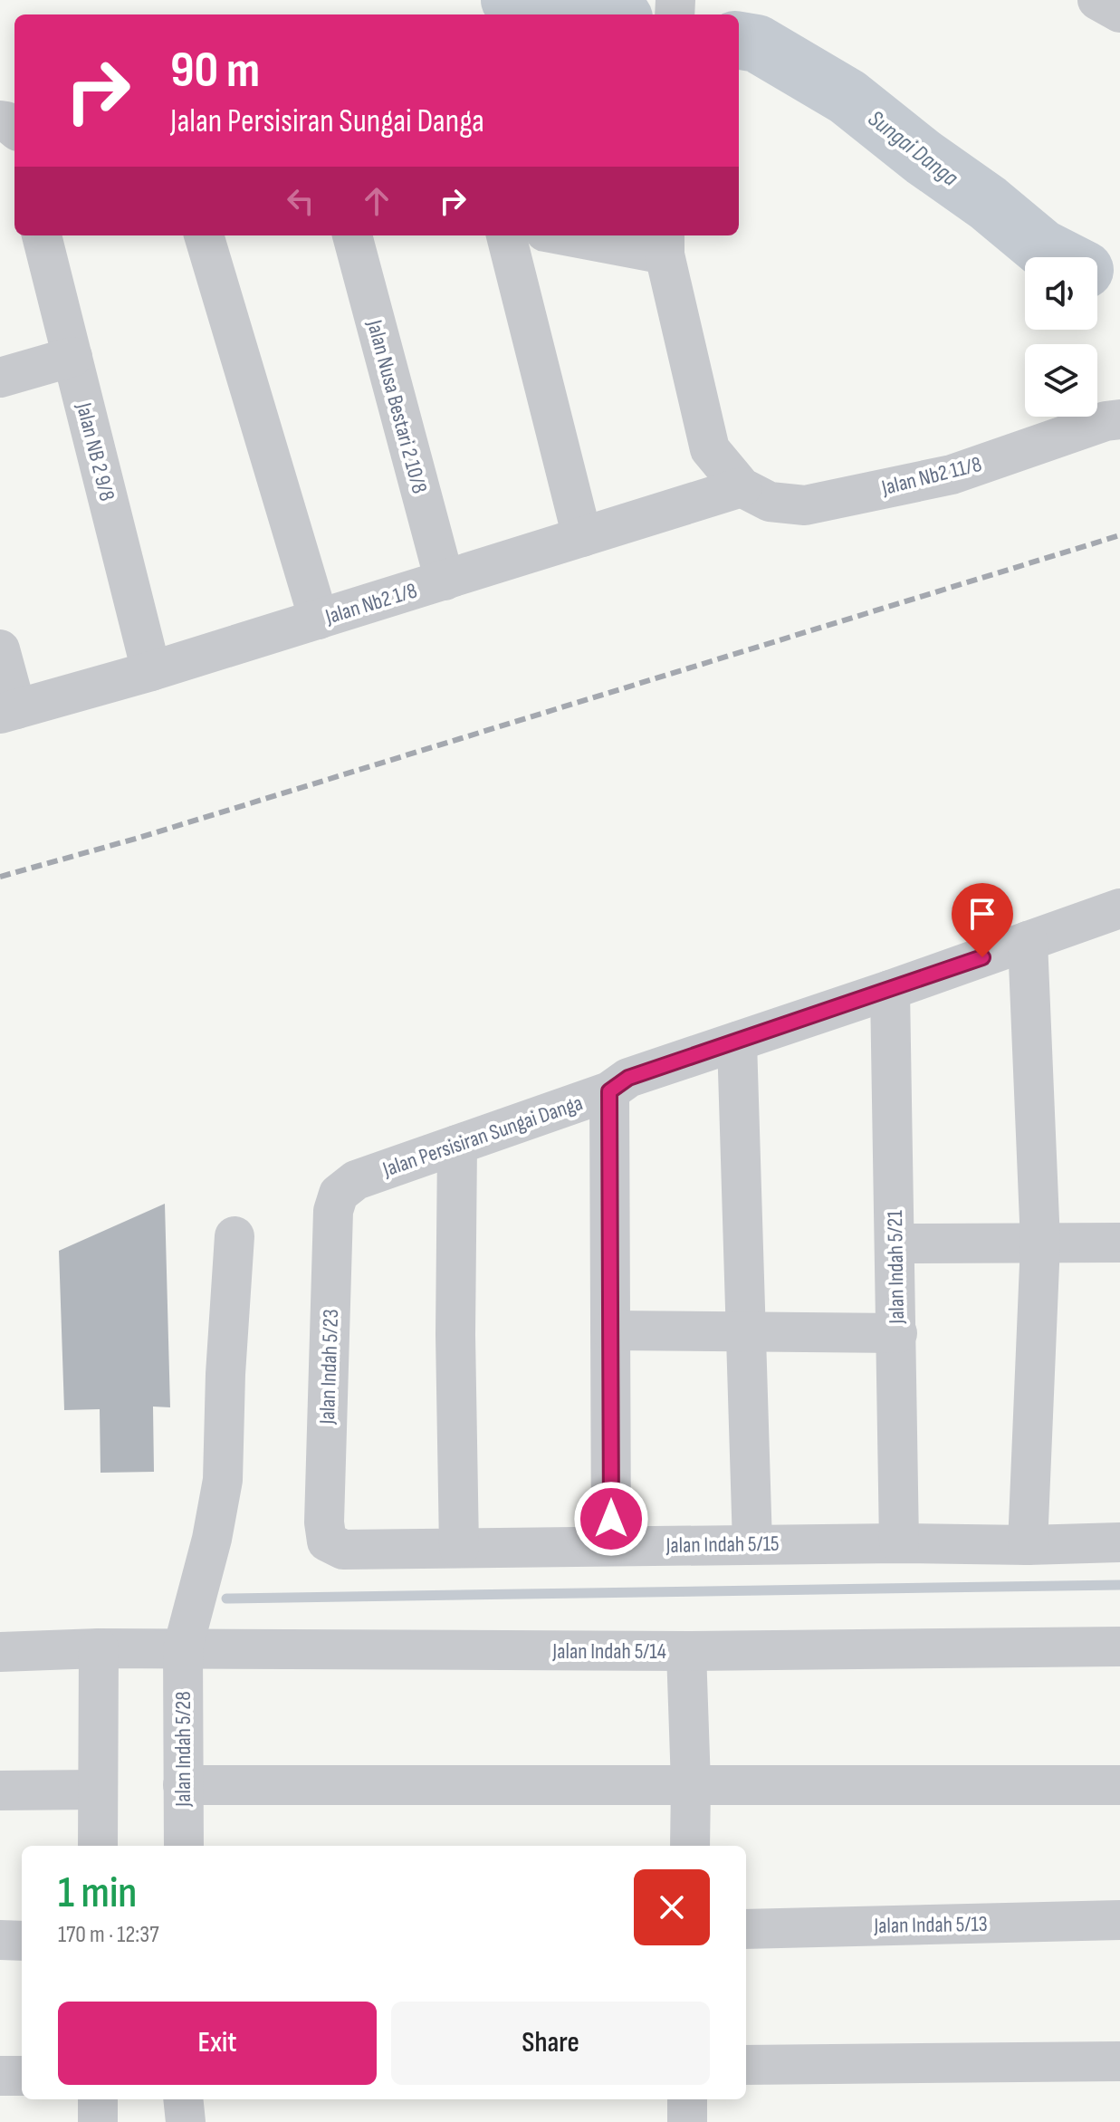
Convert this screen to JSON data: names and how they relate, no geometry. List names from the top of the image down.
{
  "streets": {
    "street": [
      "Jalan Nusa Bestari 2 10/8",
      "Jalan NB 2 9/8",
      "Jalan Nb2 11/8",
      "Jalan Nb2 1/8",
      "Jalan Persisiran Sungai Danga",
      "Jalan Indah 5/21",
      "Jalan Indah 5/23",
      "Jalan Indah 5/15",
      "Jalan Indah 5/14",
      "Jalan Indah 5/28",
      "Jalan Indah 5/13"
    ]
  },
  "crossings": [
    ["Jalan Nusa Bestari 2 10/8", "Jalan Nb2 1/8"],
    ["Jalan NB 2 9/8", "Jalan Nb2 1/8"],
    ["Jalan Nb2 11/8", "Jalan Nb2 1/8"],
    ["Jalan Persisiran Sungai Danga", "Jalan Indah 5/21"],
    ["Jalan Persisiran Sungai Danga", "Jalan Indah 5/23"],
    ["Jalan Indah 5/21", "Jalan Indah 5/15"],
    ["Jalan Indah 5/23", "Jalan Indah 5/15"],
    ["Jalan Indah 5/14", "Jalan Indah 5/28"]
  ],
  "water": ["Sungai Danga"],
  "page": {
    "turn": ["90 m", "Jalan Persisiran Sungai Danga"],
    "heading": ["1 min", "170 m · 12:37"],
    "buttons": ["Exit", "Share"]
  }
}
